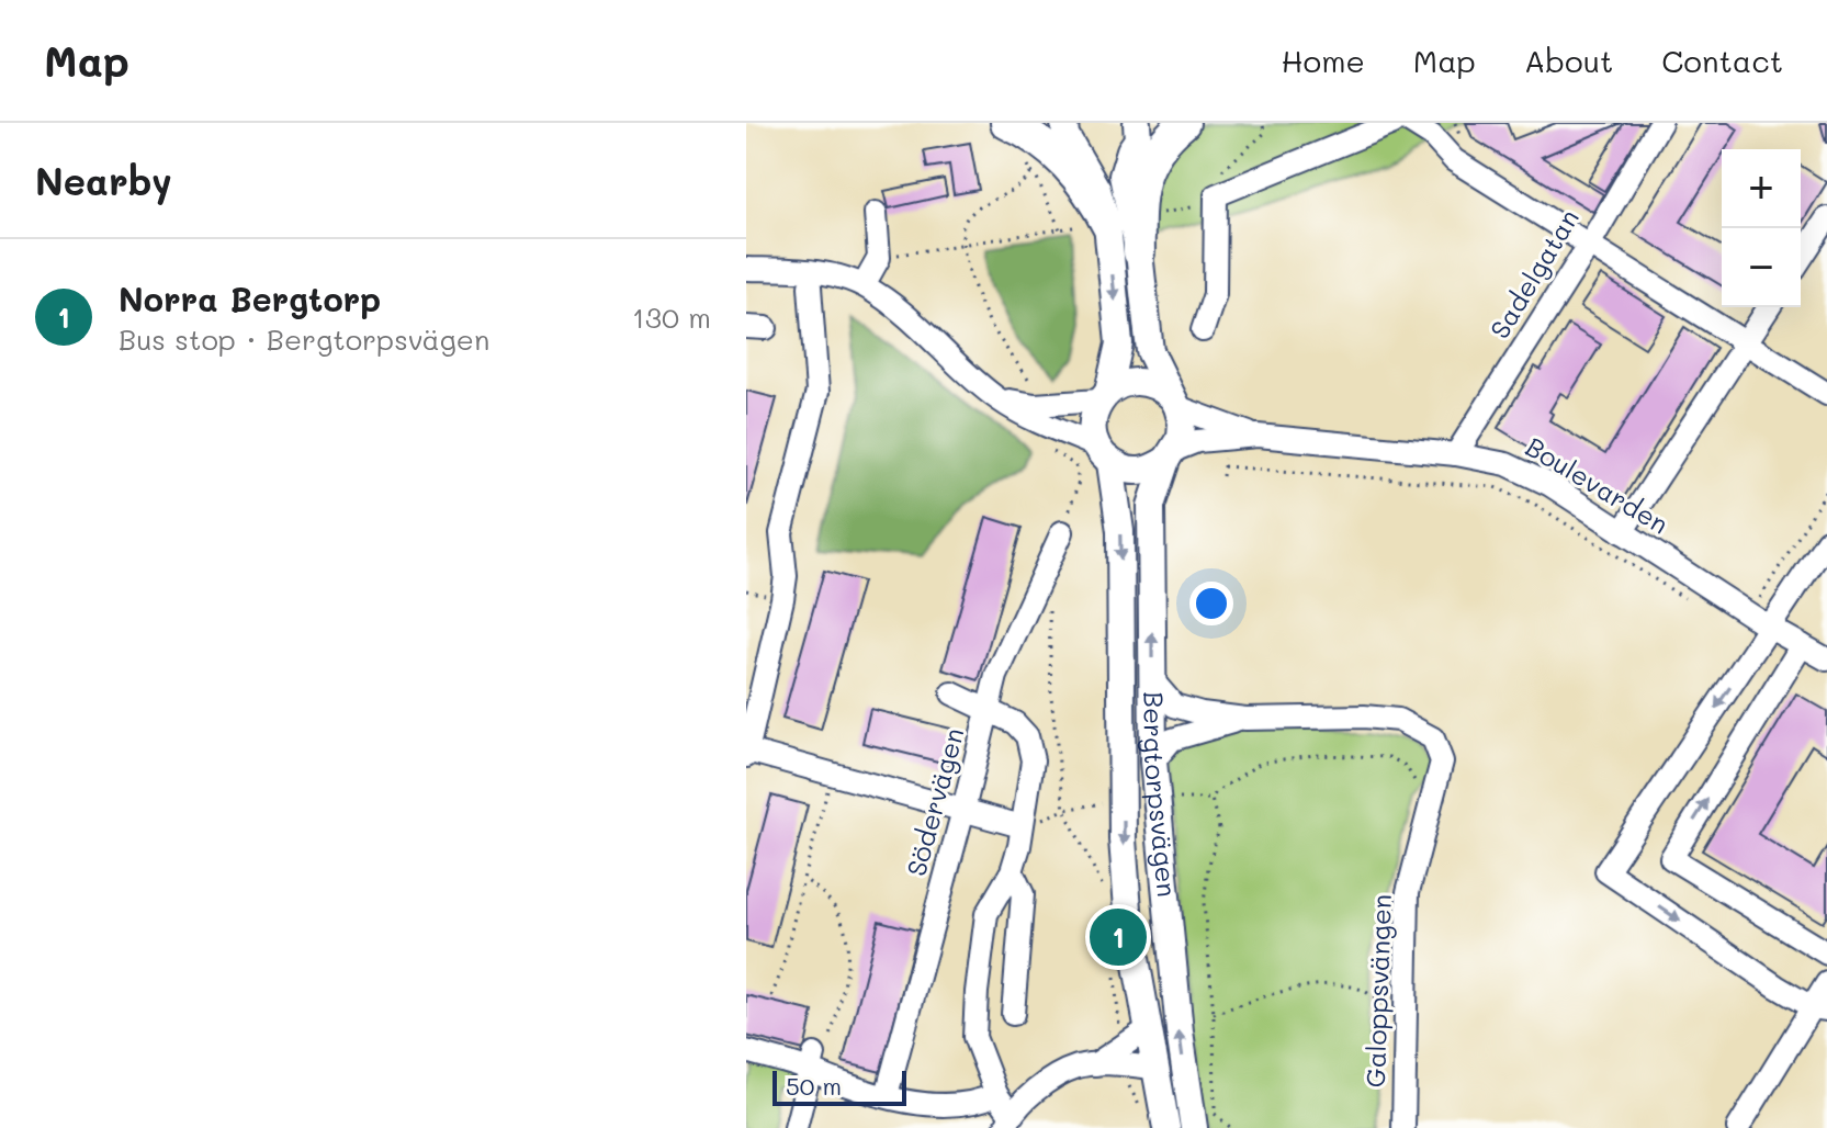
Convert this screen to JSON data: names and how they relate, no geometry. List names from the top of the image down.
{
  "streets": {
    "main road": ["Bergtorpsvägen"],
    "street": [
      "Sadelgatan",
      "Boulevarden",
      "Södervägen",
      "Galoppsvängen"
    ]
  },
  "crossings": [
    ["Sadelgatan", "Boulevarden"],
    ["Boulevarden", "Bergtorpsvägen"],
    ["Bergtorpsvägen", "Galoppsvängen"]
  ],
  "scale_bar": "50 m",
  "page": {
    "header": "Map",
    "nav": [
      "Home",
      "Map",
      "About",
      "Contact"
    ],
    "heading": "Nearby",
    "map_buttons": ["+", "−"],
    "list": [
      {
        "mark": "1",
        "name": "Norra Bergtorp",
        "note": "Bus stop · Bergtorpsvägen",
        "value": "130 m"
      }
    ],
    "pins": "1",
    "scale": "50 m"
  }
}
